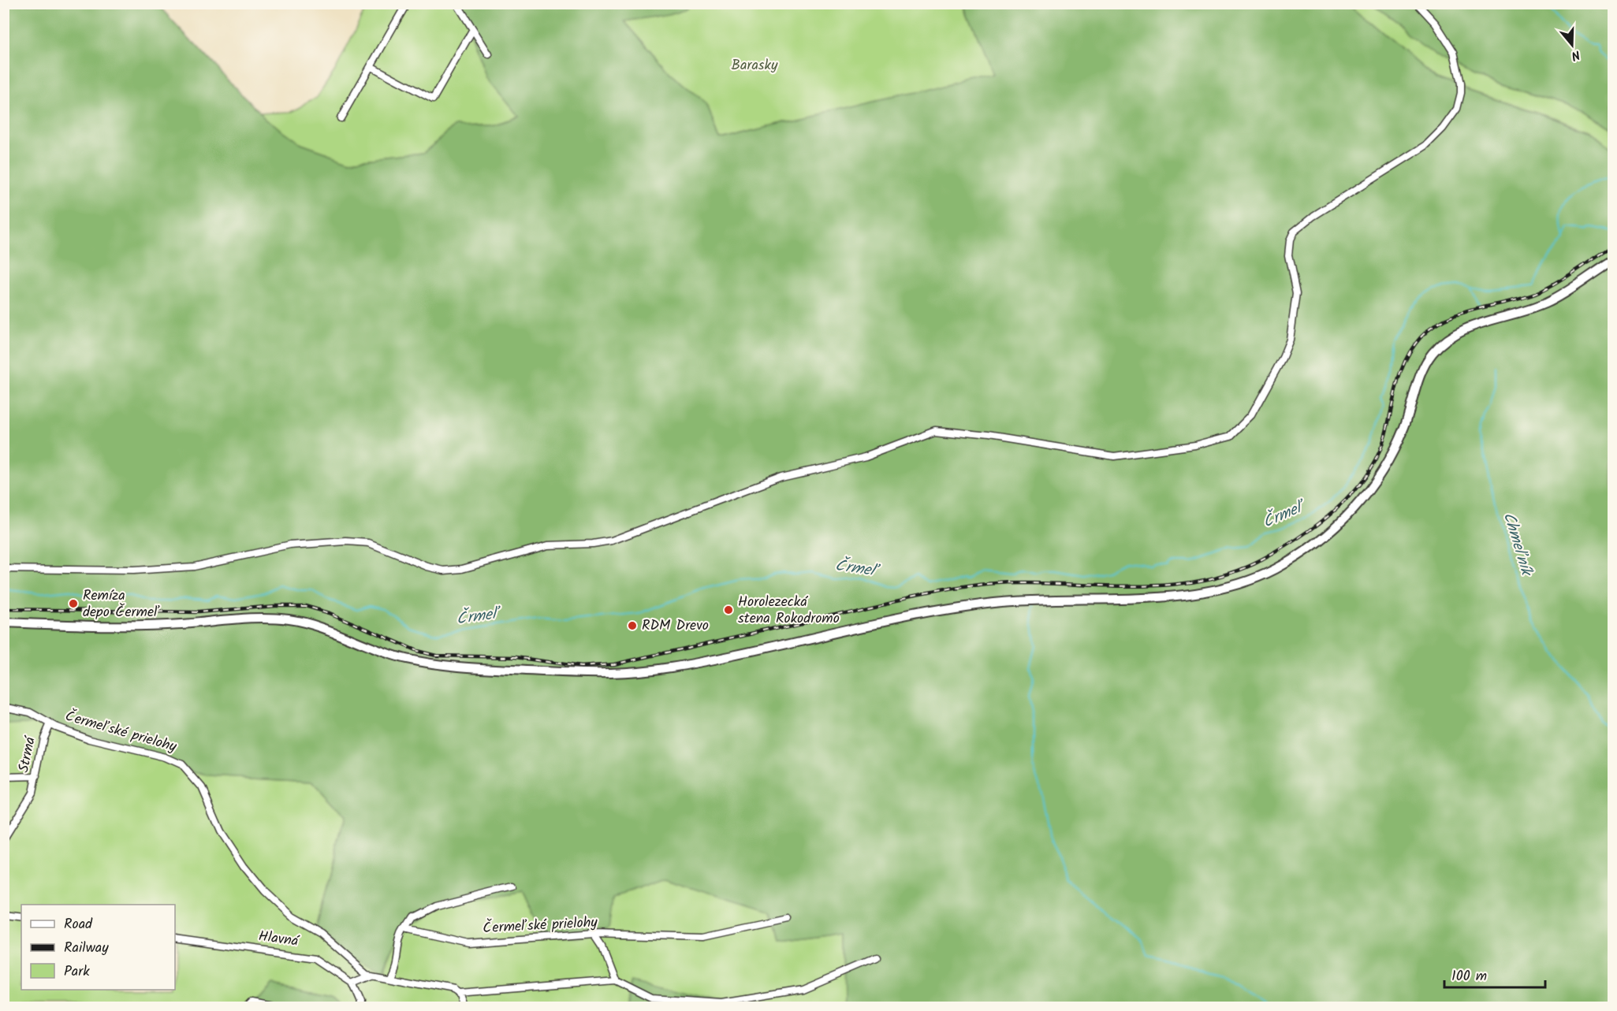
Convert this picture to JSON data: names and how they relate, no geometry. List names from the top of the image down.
{
  "streets": {
    "street": ["Čermeľské prielohy", "Strmá", "Hlavná"]
  },
  "crossings": [
    ["Čermeľské prielohy", "Strmá"]
  ],
  "water": ["Črmeľ", "Chmeľník"],
  "parks": ["Barasky"],
  "places": ["Remíza depo Čermeľ", "Horolezecká stena Rokodromo", "RDM Drevo"],
  "legend": ["Road", "Railway", "Park"],
  "scale_bar": "100 m",
  "north": "bottom"
}
